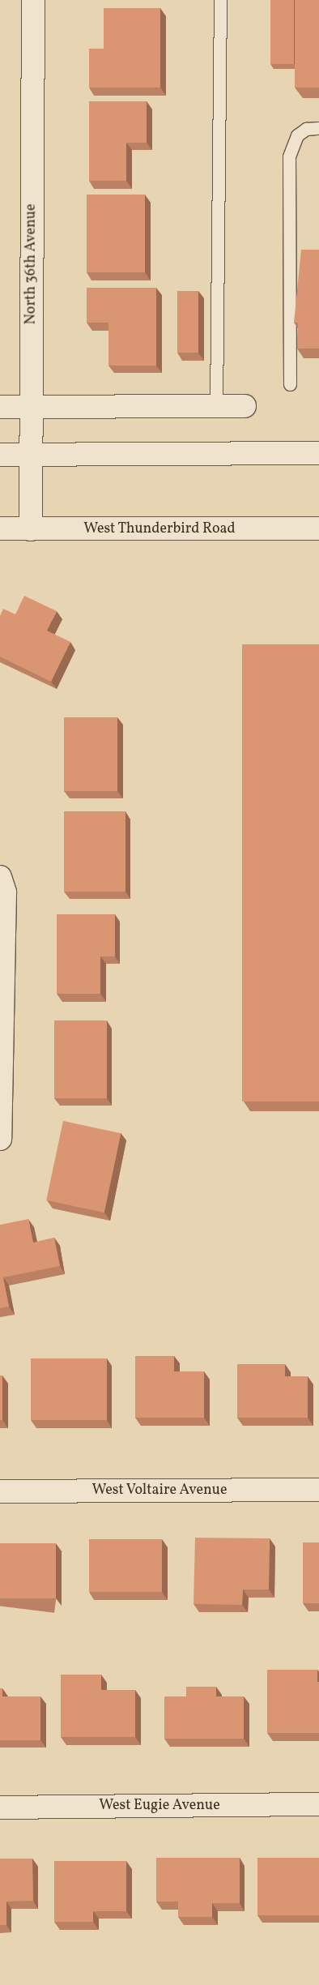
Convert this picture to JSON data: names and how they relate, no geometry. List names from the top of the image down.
{
  "streets": {
    "street": [
      "North 36th Avenue",
      "West Thunderbird Road",
      "West Voltaire Avenue",
      "West Eugie Avenue"
    ]
  },
  "crossings": [
    ["North 36th Avenue", "West Thunderbird Road"]
  ]
}
